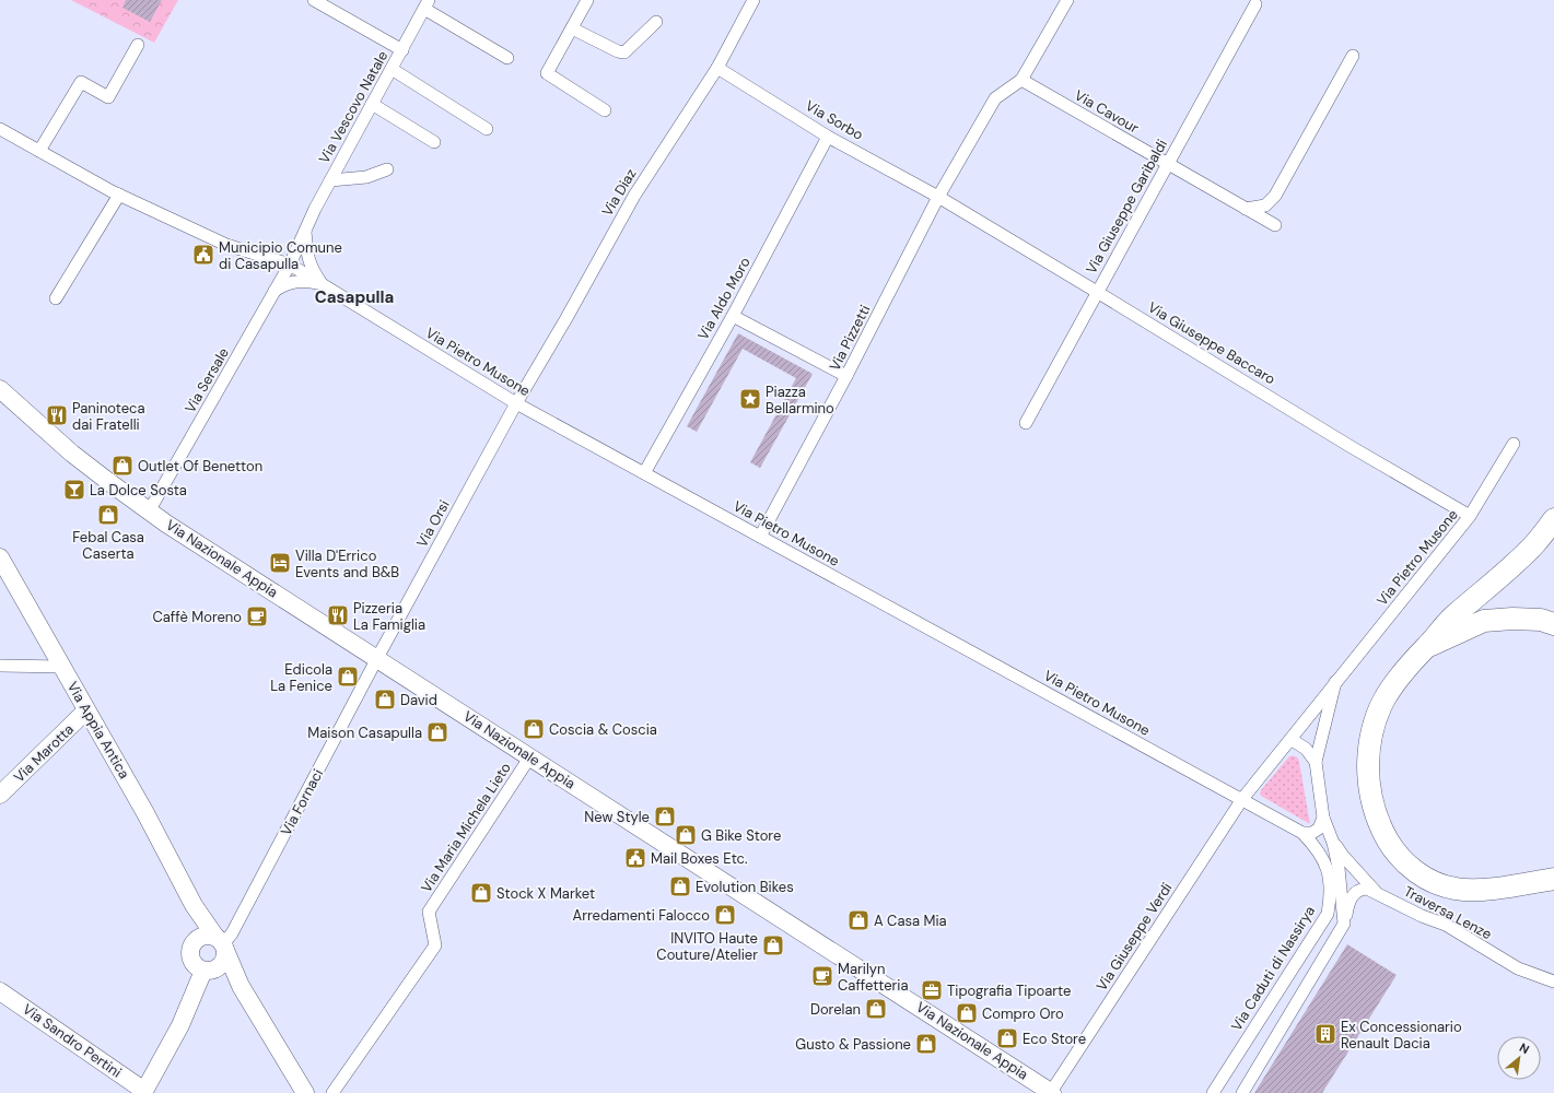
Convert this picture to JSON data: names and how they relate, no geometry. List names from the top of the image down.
{
  "streets": {
    "main road": [
      "Via Nazionale Appia",
      "Via Appia Antica",
      "Via Marotta",
      "Via Fornaci",
      "Via Sandro Pertini"
    ],
    "street": [
      "Via Vescovo Natale",
      "Via Cavour",
      "Via Sorbo",
      "Via Diaz",
      "Via Giuseppe Garibaldi",
      "Via Aldo Moro",
      "Via Pizzetti",
      "Via Giuseppe Baccaro",
      "Via Pietro Musone",
      "Via Sersale",
      "Via Orsi",
      "Via Maria Michela Lieto",
      "Traversa Lenze",
      "Via Giuseppe Verdi",
      "Via Caduti di Nassirya"
    ]
  },
  "crossings": [
    ["Via Vescovo Natale", "Via Pietro Musone"],
    ["Via Vescovo Natale", "Via Sersale"],
    ["Via Cavour", "Via Giuseppe Garibaldi"],
    ["Via Cavour", "Via Pizzetti"],
    ["Via Sorbo", "Via Diaz"],
    ["Via Sorbo", "Via Aldo Moro"],
    ["Via Sorbo", "Via Pizzetti"],
    ["Via Sorbo", "Via Giuseppe Baccaro"],
    ["Via Diaz", "Via Pietro Musone"],
    ["Via Diaz", "Via Orsi"],
    ["Via Giuseppe Garibaldi", "Via Giuseppe Baccaro"],
    ["Via Aldo Moro", "Via Pietro Musone"],
    ["Via Pizzetti", "Via Giuseppe Baccaro"],
    ["Via Pizzetti", "Via Pietro Musone"],
    ["Via Giuseppe Baccaro", "Via Pietro Musone"],
    ["Via Pietro Musone", "Via Sersale"],
    ["Via Pietro Musone", "Via Orsi"],
    ["Via Pietro Musone", "Via Giuseppe Verdi"],
    ["Via Pietro Musone", "Via Caduti di Nassirya"],
    ["Via Sersale", "Via Nazionale Appia"],
    ["Via Orsi", "Via Nazionale Appia"],
    ["Via Orsi", "Via Fornaci"],
    ["Via Nazionale Appia", "Via Fornaci"],
    ["Via Nazionale Appia", "Via Maria Michela Lieto"],
    ["Via Nazionale Appia", "Via Giuseppe Verdi"],
    ["Via Appia Antica", "Via Marotta"],
    ["Via Appia Antica", "Via Fornaci"],
    ["Via Fornaci", "Via Sandro Pertini"],
    ["Traversa Lenze", "Via Caduti di Nassirya"]
  ],
  "districts": ["Casapulla"],
  "places": {
    "public building": ["Municipio Comune di Casapulla", "Mail Boxes Etc."],
    "place": ["Piazza Bellarmino"],
    "restaurant": ["Paninoteca dai Fratelli", "Pizzeria La Famiglia"],
    "shop": [
      "Outlet Of Benetton",
      "Febal Casa Caserta",
      "Edicola La Fenice",
      "David",
      "Coscia & Coscia",
      "Maison Casapulla",
      "New Style",
      "G Bike Store",
      "Evolution Bikes",
      "Stock X Market",
      "Arredamenti Falocco",
      "A Casa Mia",
      "INVITO Haute Couture/Atelier",
      "Dorelan",
      "Compro Oro",
      "Eco Store",
      "Gusto & Passione"
    ],
    "bar": ["La Dolce Sosta"],
    "hotel": ["Villa D'Errico Events and B&B"],
    "cafe": ["Caffè Moreno", "Marilyn Caffetteria"],
    "office": ["Tipografia Tipoarte"],
    "building": ["Ex Concessionario Renault Dacia"]
  },
  "north": "top right"
}
